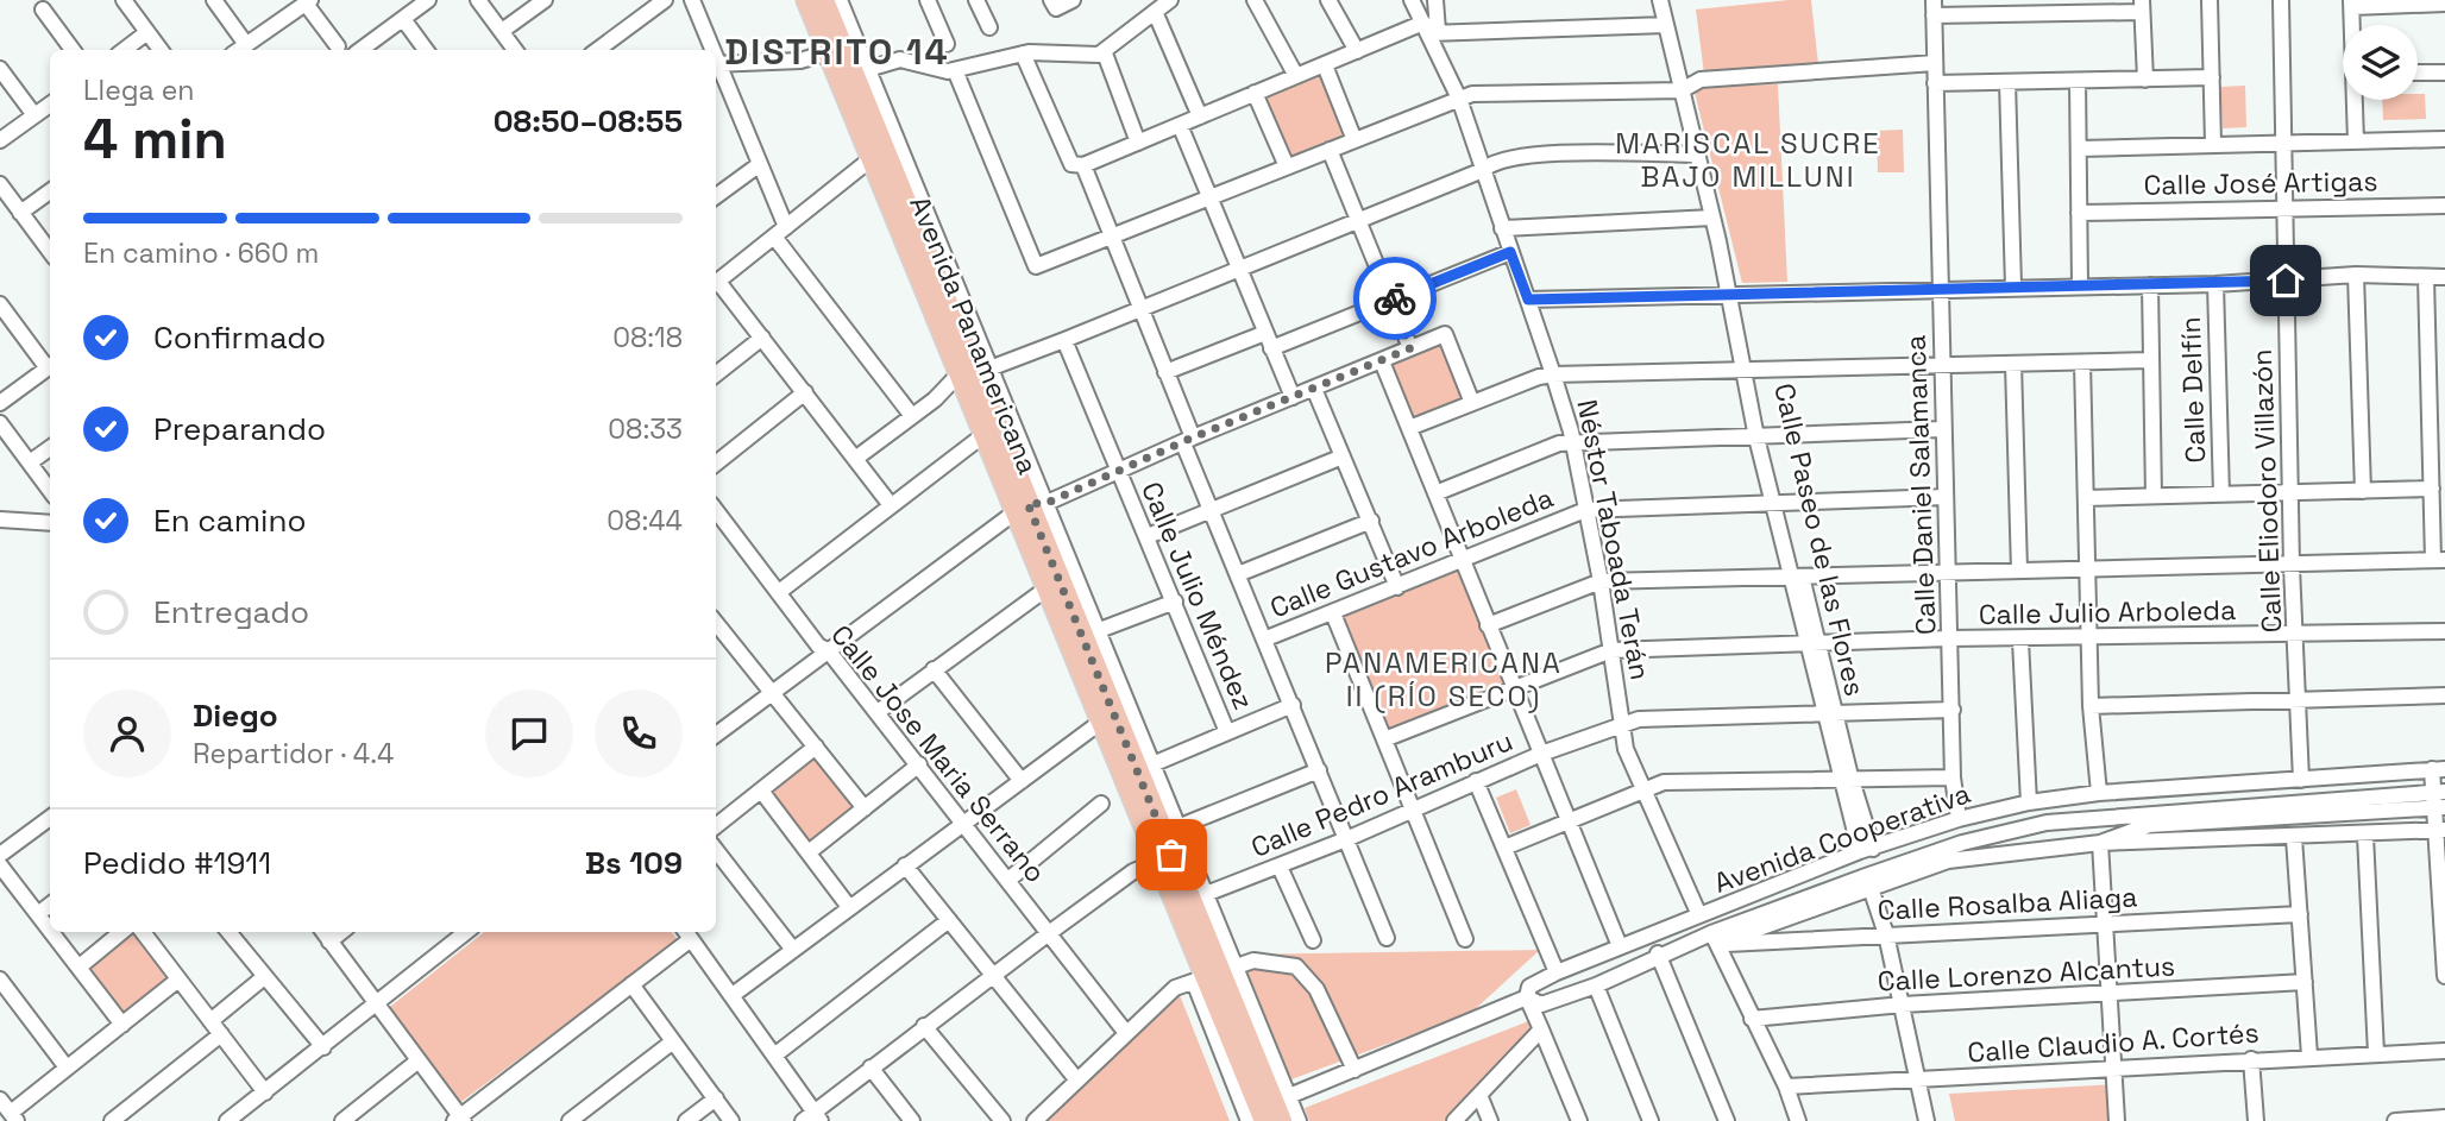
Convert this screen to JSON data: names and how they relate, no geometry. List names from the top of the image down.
{
  "streets": {
    "highway": ["Avenida Panamericana"],
    "street": [
      "Calle José Artigas",
      "Calle Delfín",
      "Calle Daniel Salamanca",
      "Calle Eliodoro Villazón",
      "Néstor Taboada Terán",
      "Calle Paseo de las Flores",
      "Calle Gustavo Arboleda",
      "Calle Julio Méndez",
      "Calle Julio Arboleda",
      "Calle Jose Maria Serrano",
      "Calle Pedro Aramburu",
      "Avenida Cooperativa",
      "Calle Rosalba Aliaga",
      "Calle Lorenzo Alcantus",
      "Calle Claudio A. Cortés"
    ]
  },
  "crossings": [
    ["Calle José Artigas", "Calle Eliodoro Villazón"],
    ["Avenida Panamericana", "Calle Pedro Aramburu"],
    ["Avenida Panamericana", "Avenida Cooperativa"],
    ["Calle Daniel Salamanca", "Calle Gustavo Arboleda"],
    ["Calle Daniel Salamanca", "Calle Julio Arboleda"],
    ["Calle Daniel Salamanca", "Calle Pedro Aramburu"],
    ["Calle Daniel Salamanca", "Avenida Cooperativa"],
    ["Calle Eliodoro Villazón", "Calle Julio Arboleda"],
    ["Calle Eliodoro Villazón", "Avenida Cooperativa"],
    ["Néstor Taboada Terán", "Calle Gustavo Arboleda"],
    ["Néstor Taboada Terán", "Calle Julio Arboleda"],
    ["Néstor Taboada Terán", "Calle Pedro Aramburu"],
    ["Néstor Taboada Terán", "Avenida Cooperativa"],
    ["Calle Paseo de las Flores", "Calle Gustavo Arboleda"],
    ["Calle Paseo de las Flores", "Calle Julio Arboleda"],
    ["Calle Paseo de las Flores", "Calle Pedro Aramburu"],
    ["Calle Paseo de las Flores", "Avenida Cooperativa"],
    ["Avenida Cooperativa", "Calle Rosalba Aliaga"]
  ],
  "districts": ["DISTRITO 14", "MARISCAL SUCRE BAJO MILLUNI", "PANAMERICANA II (RÍO SECO)"],
  "page": {
    "heading": ["4 min", "Llega en", "08:50–08:55"],
    "panel": [
      "Diego",
      "Repartidor · 4.4",
      "Pedido #1911",
      "Bs 109"
    ],
    "bar": "En camino · 660 m",
    "list": [
      ["Confirmado", "08:18"],
      ["Preparando", "08:33"],
      ["En camino", "08:44"],
      "Entregado"
    ]
  }
}
